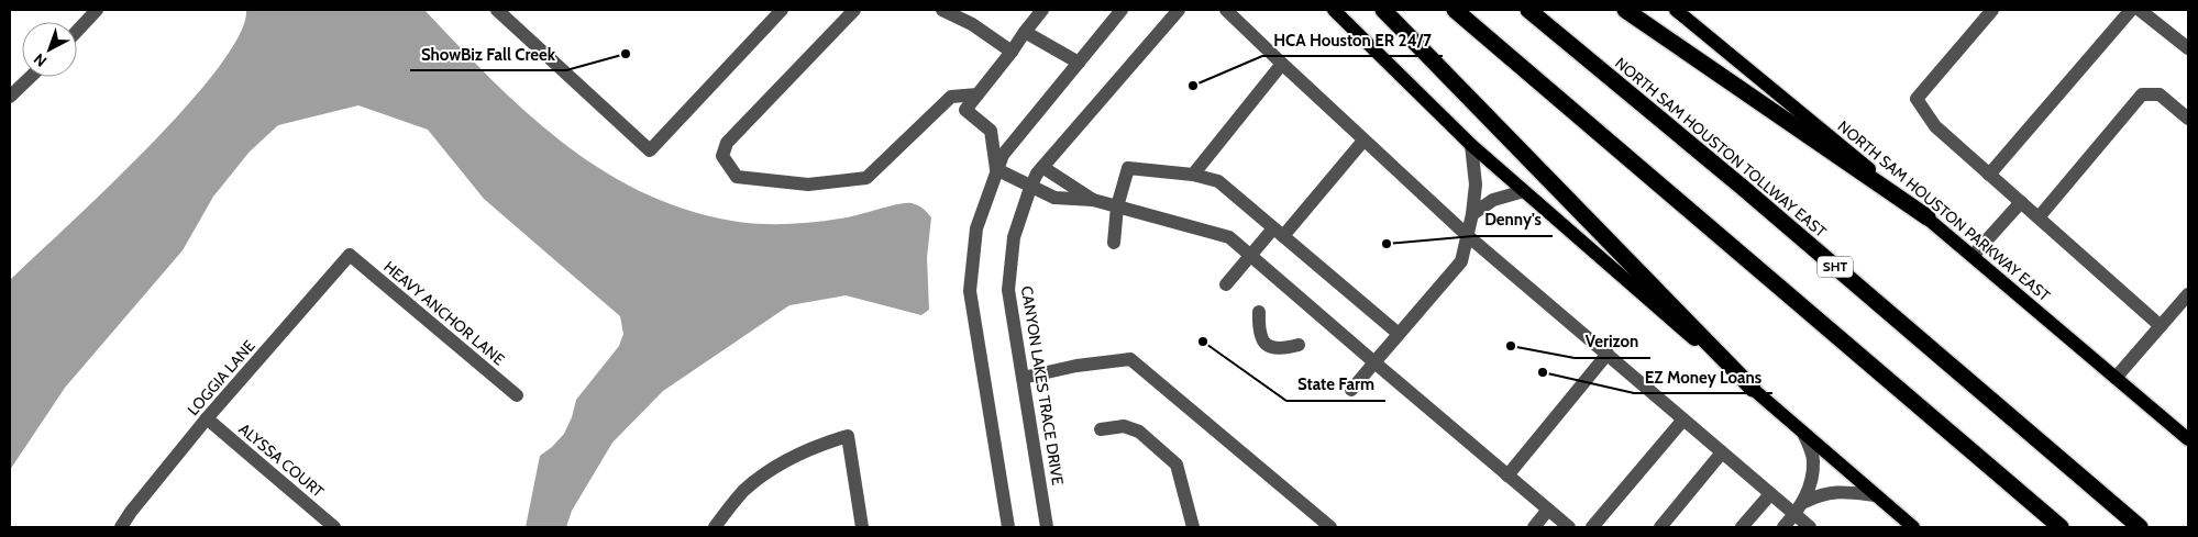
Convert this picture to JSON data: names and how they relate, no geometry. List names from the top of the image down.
{
  "streets": {
    "highway": ["NORTH SAM HOUSTON TOLLWAY EAST", "SHT"],
    "main road": ["NORTH SAM HOUSTON PARKWAY EAST"],
    "street": [
      "HEAVY ANCHOR LANE",
      "LOGGIA LANE",
      "CANYON LAKES TRACE DRIVE",
      "ALYSSA COURT"
    ]
  },
  "crossings": [
    ["HEAVY ANCHOR LANE", "LOGGIA LANE"],
    ["LOGGIA LANE", "ALYSSA COURT"]
  ],
  "places": [
    "ShowBiz Fall Creek",
    "HCA Houston ER 24/7",
    "Denny's",
    "State Farm",
    "Verizon",
    "EZ Money Loans"
  ],
  "north": "bottom left"
}
